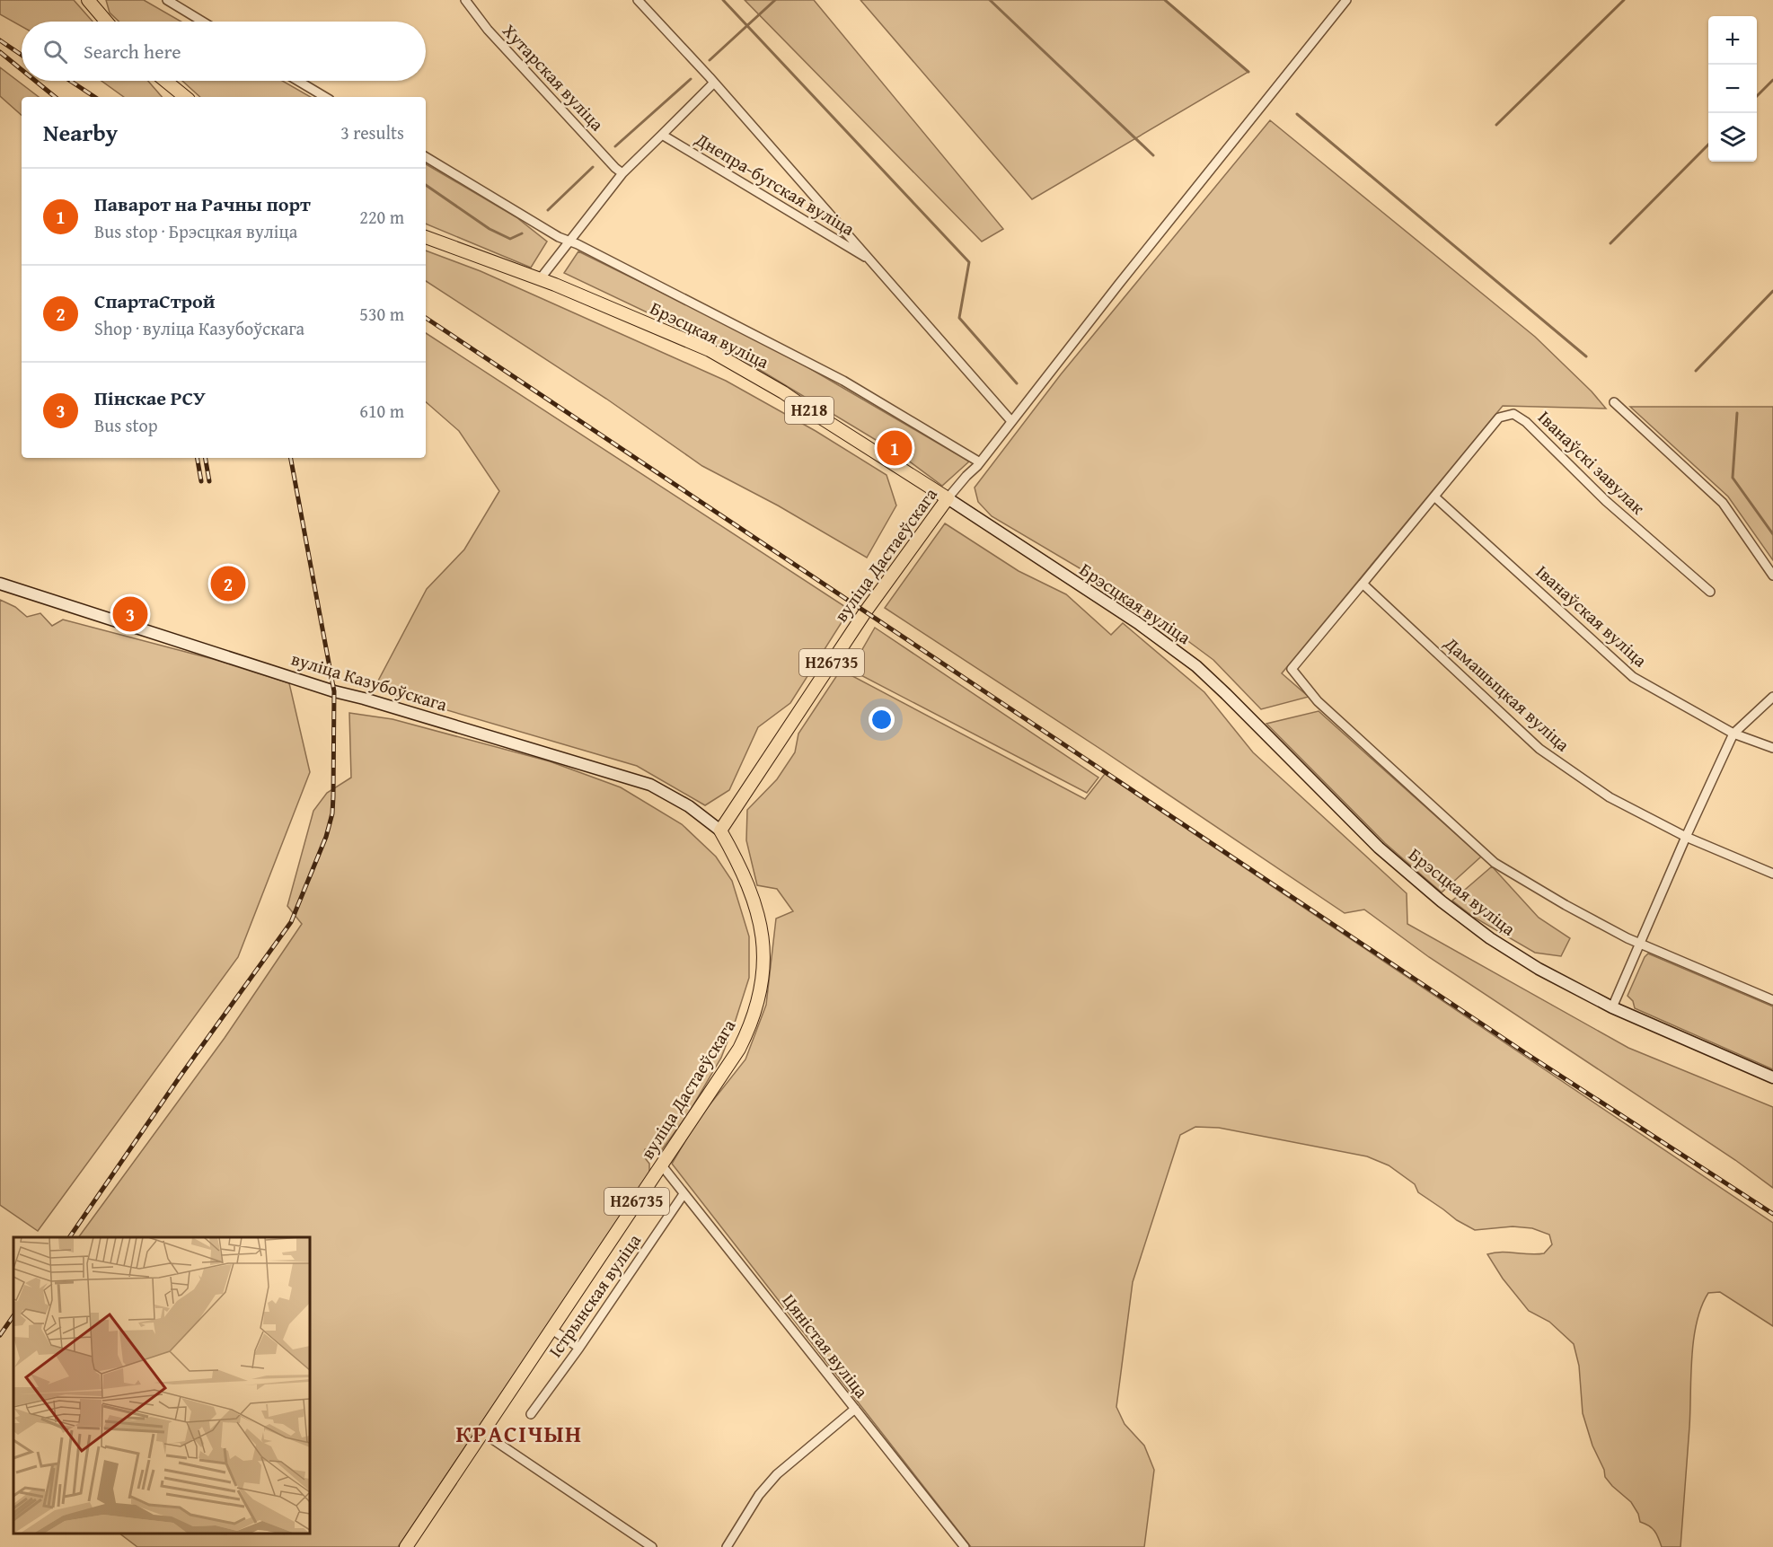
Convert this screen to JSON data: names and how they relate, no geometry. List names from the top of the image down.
{
  "streets": {
    "main road": [
      "Брэсцкая вуліца",
      "Н218",
      "вуліца Дастаеўскага",
      "Н26735",
      "вуліца Казубоўскага"
    ],
    "street": [
      "Хутарская вуліца",
      "Днепра-бугская вуліца",
      "Іванаўскі завулак",
      "Іванаўская вуліца",
      "Дамашыцкая вуліца",
      "Істрынская вуліца",
      "Цяністая вуліца"
    ]
  },
  "crossings": [
    ["Хутарская вуліца", "Днепра-бугская вуліца"],
    ["Днепра-бугская вуліца", "Брэсцкая вуліца"],
    ["Днепра-бугская вуліца", "вуліца Дастаеўскага"],
    ["Брэсцкая вуліца", "вуліца Дастаеўскага"],
    ["Іванаўскі завулак", "Іванаўская вуліца"],
    ["вуліца Дастаеўскага", "вуліца Казубоўскага"],
    ["вуліца Дастаеўскага", "Цяністая вуліца"],
    ["Істрынская вуліца", "Цяністая вуліца"]
  ],
  "districts": ["КРАСІЧЫН"],
  "page": {
    "map_buttons": ["+", "−"],
    "search": "Search here",
    "heading": ["Nearby", "3 results"],
    "list": [
      {
        "mark": "1",
        "name": "Паварот на Рачны порт",
        "note": "Bus stop · Брэсцкая вуліца",
        "value": "220 m"
      },
      {
        "mark": "2",
        "name": "СпартаСтрой",
        "note": "Shop · вуліца Казубоўскага",
        "value": "530 m"
      },
      {
        "mark": "3",
        "name": "Пінскае РСУ",
        "note": "Bus stop",
        "value": "610 m"
      }
    ],
    "pins": ["1", "2", "3"]
  }
}
